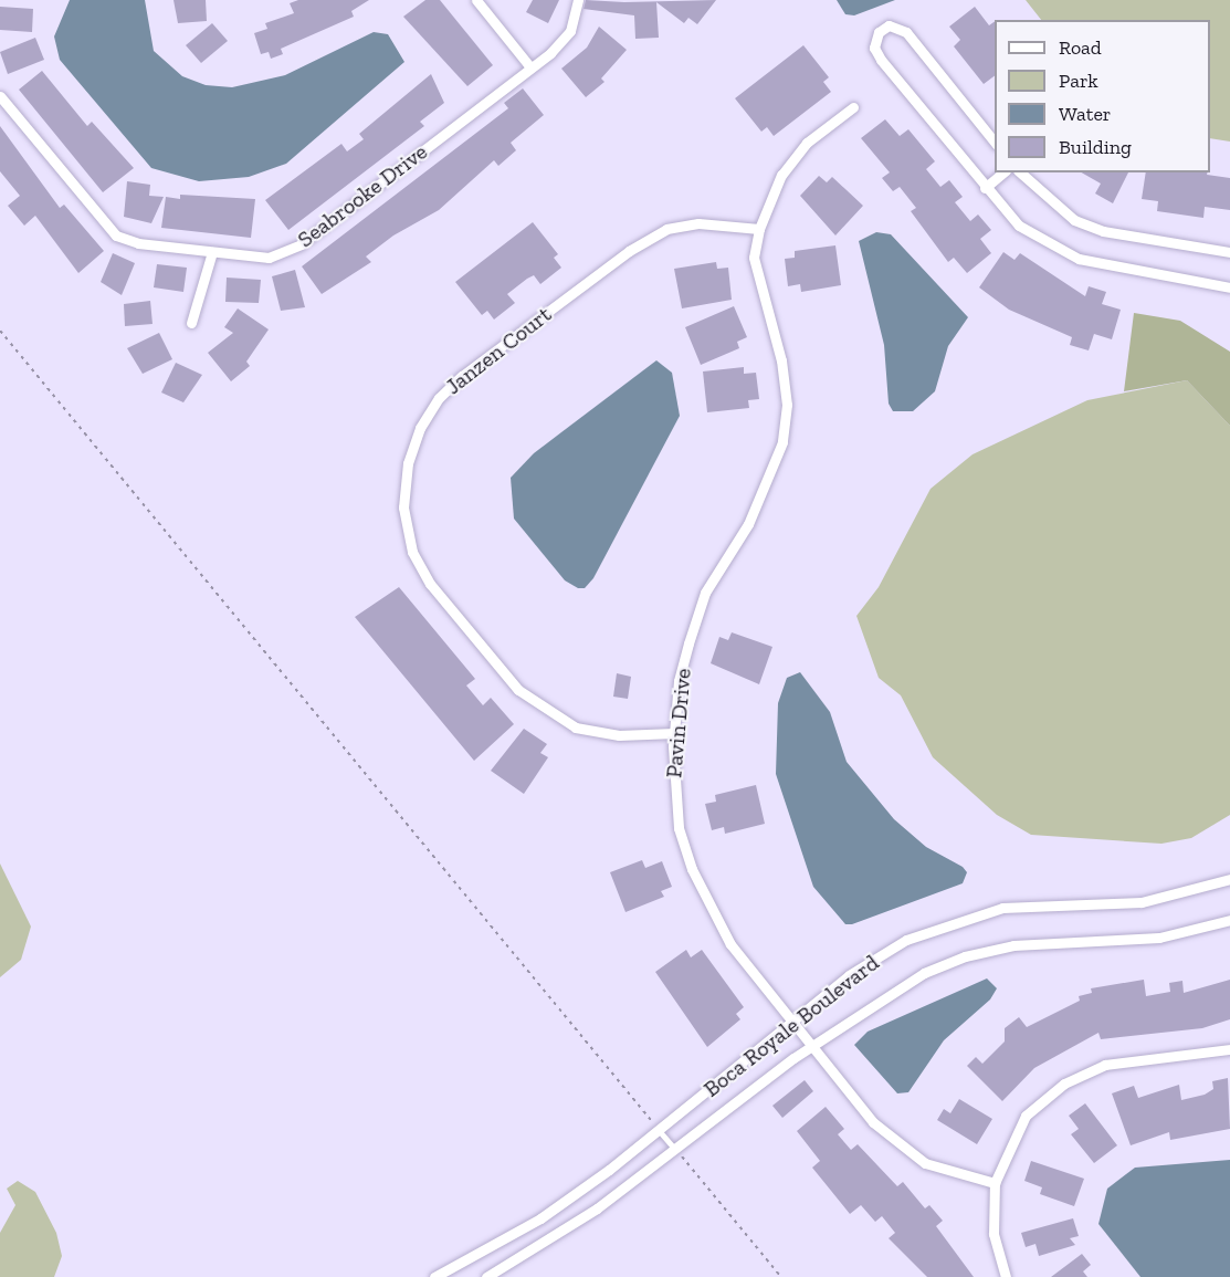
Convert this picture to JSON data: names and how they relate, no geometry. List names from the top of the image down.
{
  "streets": {
    "street": [
      "Seabrooke Drive",
      "Janzen Court",
      "Pavin Drive",
      "Boca Royale Boulevard"
    ]
  },
  "crossings": [
    ["Janzen Court", "Pavin Drive"],
    ["Pavin Drive", "Boca Royale Boulevard"]
  ],
  "legend": [
    "Road",
    "Park",
    "Water",
    "Building"
  ]
}
